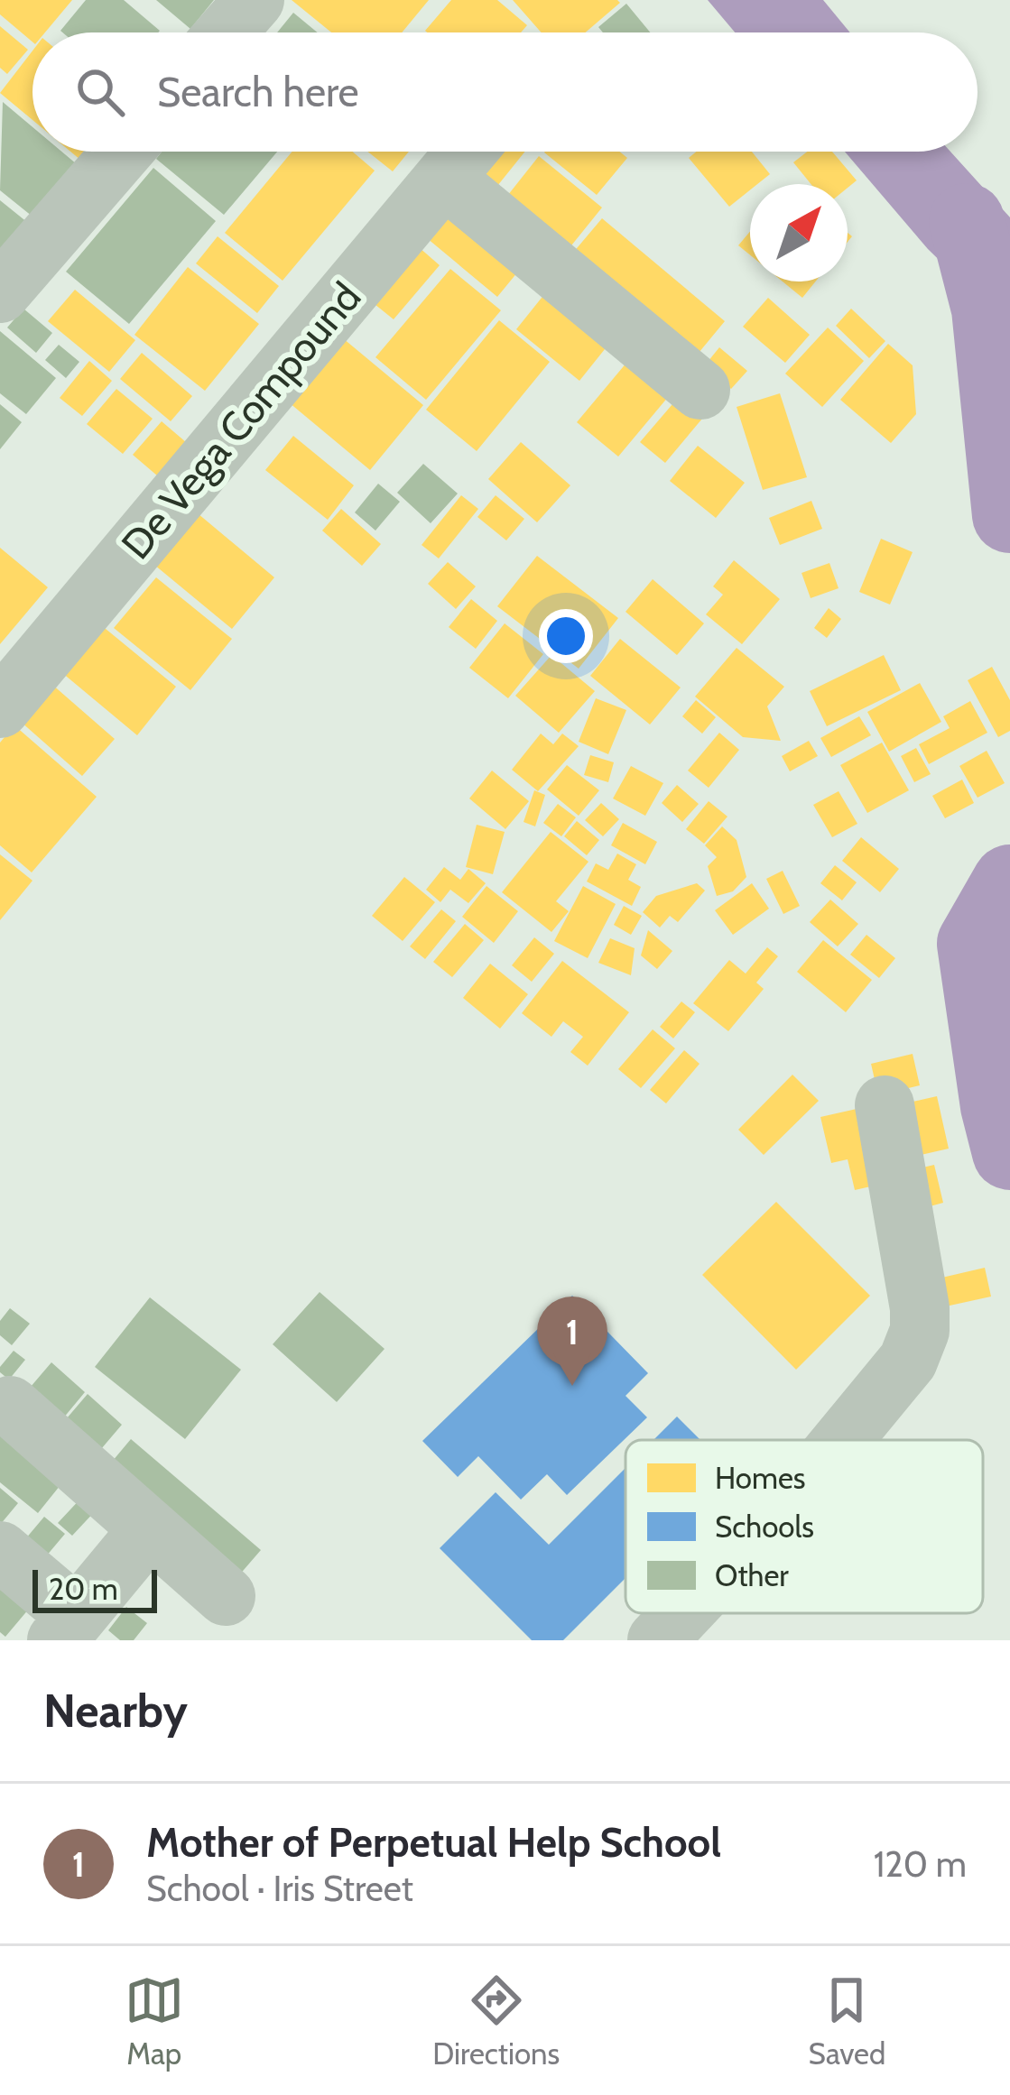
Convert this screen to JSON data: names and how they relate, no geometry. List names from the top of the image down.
{
  "streets": {
    "street": ["De Vega Compound"]
  },
  "legend": ["Homes", "Schools", "Other"],
  "scale_bar": "20 m",
  "north": "top right",
  "page": {
    "search": "Search here",
    "pins": "1",
    "scale": "20 m",
    "heading": "Nearby",
    "list": [
      {
        "mark": "1",
        "name": "Mother of Perpetual Help School",
        "note": "School · Iris Street",
        "value": "120 m"
      }
    ],
    "nav": ["Map", "Directions", "Saved"]
  }
}
